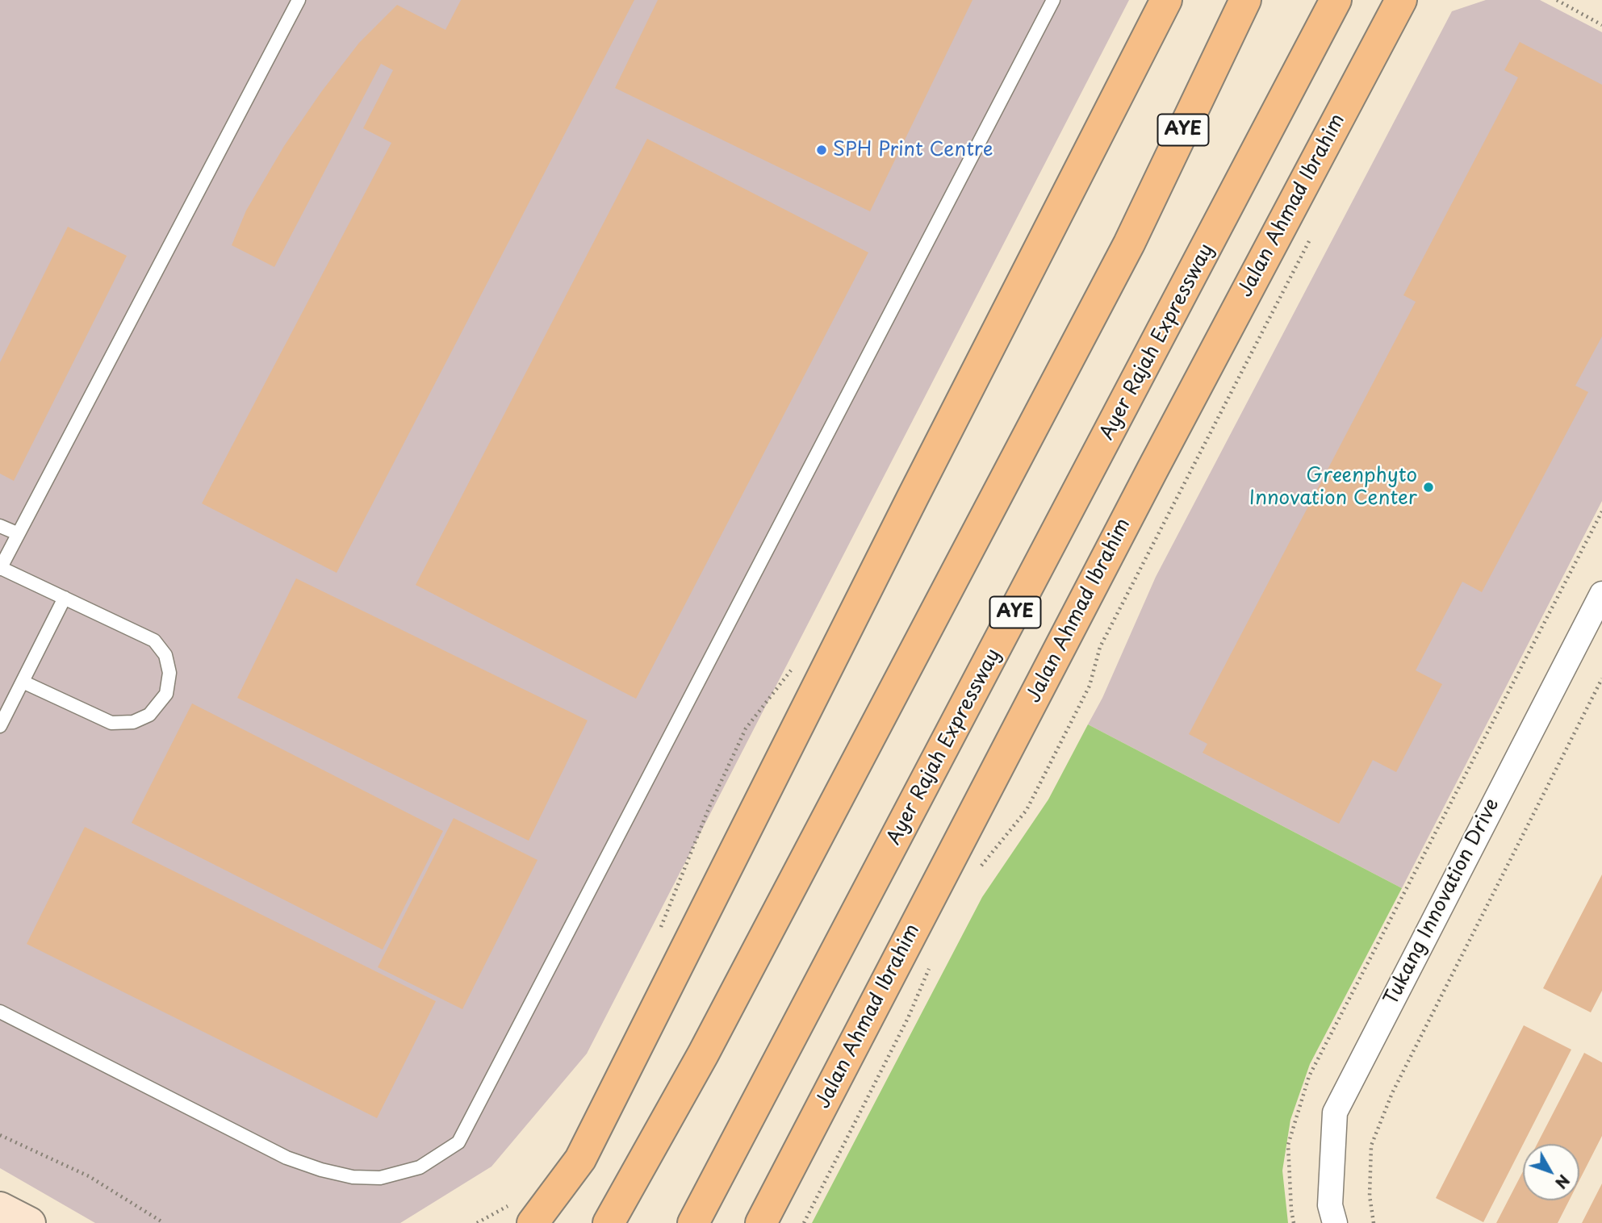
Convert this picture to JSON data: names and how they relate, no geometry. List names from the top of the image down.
{
  "streets": {
    "main road": ["AYE", "Jalan Ahmad Ibrahim", "Ayer Rajah Expressway"],
    "street": ["Tukang Innovation Drive"]
  },
  "places": ["SPH Print Centre", "Greenphyto Innovation Center"],
  "north": "bottom right"
}
